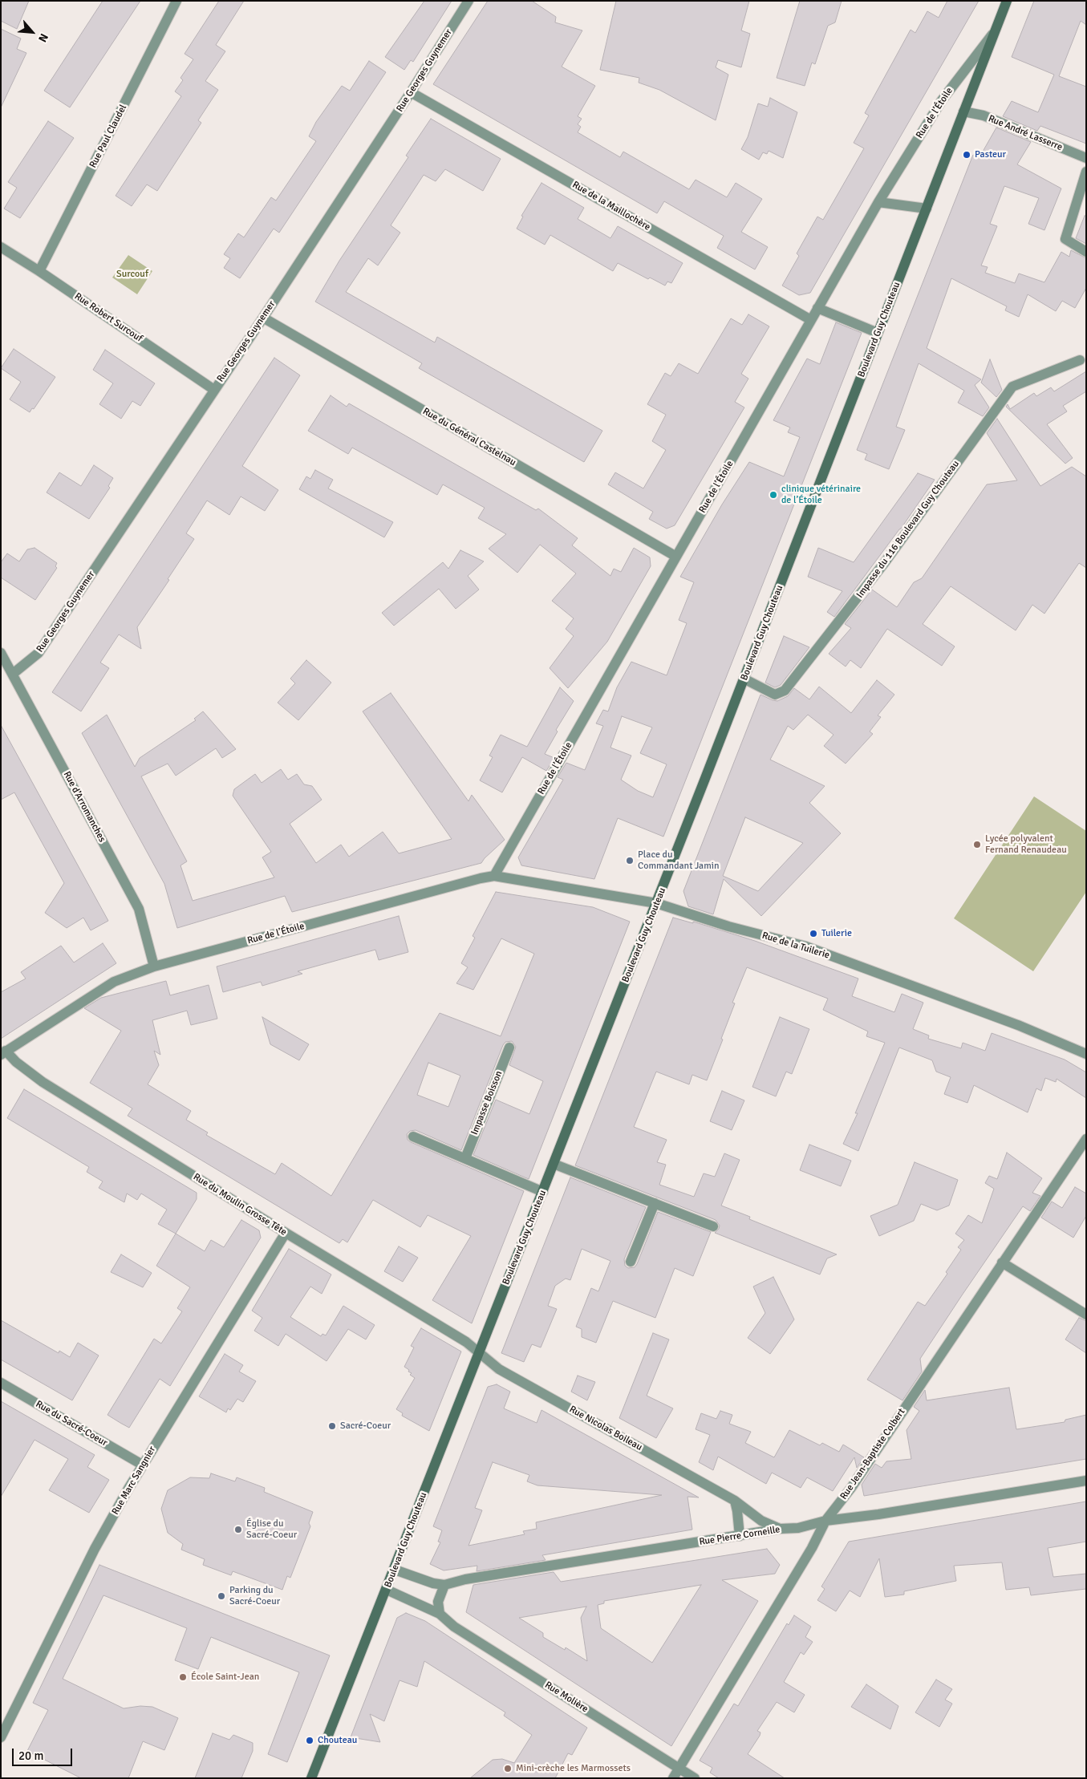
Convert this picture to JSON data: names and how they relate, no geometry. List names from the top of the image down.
{
  "streets": {
    "main road": ["Boulevard Guy Chouteau"],
    "street": [
      "Rue Georges Guynemer",
      "Rue de l’Étoile",
      "Rue André Lasserre",
      "Rue Paul Claudel",
      "Rue de la Maillochère",
      "Rue Robert Surcouf",
      "Rue du Général Castelnau",
      "Impasse du 116 Boulevard Guy Chouteau",
      "Rue d’Arromanches",
      "Rue de la Tuilerie",
      "Impasse Boisson",
      "Rue du Moulin Grosse Tête",
      "Rue du Sacré-Coeur",
      "Rue Nicolas Boileau",
      "Rue Jean-Baptiste Colbert",
      "Rue Marc Sangnier",
      "Rue Pierre Corneille",
      "Rue Molière"
    ]
  },
  "crossings": [
    ["Rue Georges Guynemer", "Rue de la Maillochère"],
    ["Rue Georges Guynemer", "Rue Robert Surcouf"],
    ["Rue Georges Guynemer", "Rue du Général Castelnau"],
    ["Rue Georges Guynemer", "Rue d’Arromanches"],
    ["Rue de l’Étoile", "Rue de la Maillochère"],
    ["Rue de l’Étoile", "Boulevard Guy Chouteau"],
    ["Rue de l’Étoile", "Rue du Général Castelnau"],
    ["Rue de l’Étoile", "Rue d’Arromanches"],
    ["Rue de l’Étoile", "Rue de la Tuilerie"],
    ["Rue de l’Étoile", "Rue du Moulin Grosse Tête"],
    ["Rue André Lasserre", "Boulevard Guy Chouteau"],
    ["Rue Paul Claudel", "Rue Robert Surcouf"],
    ["Boulevard Guy Chouteau", "Impasse du 116 Boulevard Guy Chouteau"],
    ["Boulevard Guy Chouteau", "Rue de la Tuilerie"],
    ["Boulevard Guy Chouteau", "Rue du Moulin Grosse Tête"],
    ["Boulevard Guy Chouteau", "Rue Nicolas Boileau"],
    ["Boulevard Guy Chouteau", "Rue Pierre Corneille"],
    ["Boulevard Guy Chouteau", "Rue Molière"],
    ["Rue du Moulin Grosse Tête", "Rue Nicolas Boileau"],
    ["Rue du Moulin Grosse Tête", "Rue Marc Sangnier"],
    ["Rue du Sacré-Coeur", "Rue Marc Sangnier"],
    ["Rue Nicolas Boileau", "Rue Pierre Corneille"],
    ["Rue Jean-Baptiste Colbert", "Rue Pierre Corneille"],
    ["Rue Jean-Baptiste Colbert", "Rue Molière"]
  ],
  "parks": ["Surcouf"],
  "places": [
    "Pasteur",
    "clinique vétérinaire de l’Étoile",
    "Lycée polyvalent Fernand Renaudeau",
    "Place du Commandant Jamin",
    "Tuilerie",
    "Sacré-Coeur",
    "Église du Sacré-Coeur",
    "Parking du Sacré-Coeur",
    "École Saint-Jean",
    "Chouteau",
    "Mini-crèche les Marmossets"
  ],
  "scale_bar": "20 m",
  "north": "bottom right"
}
